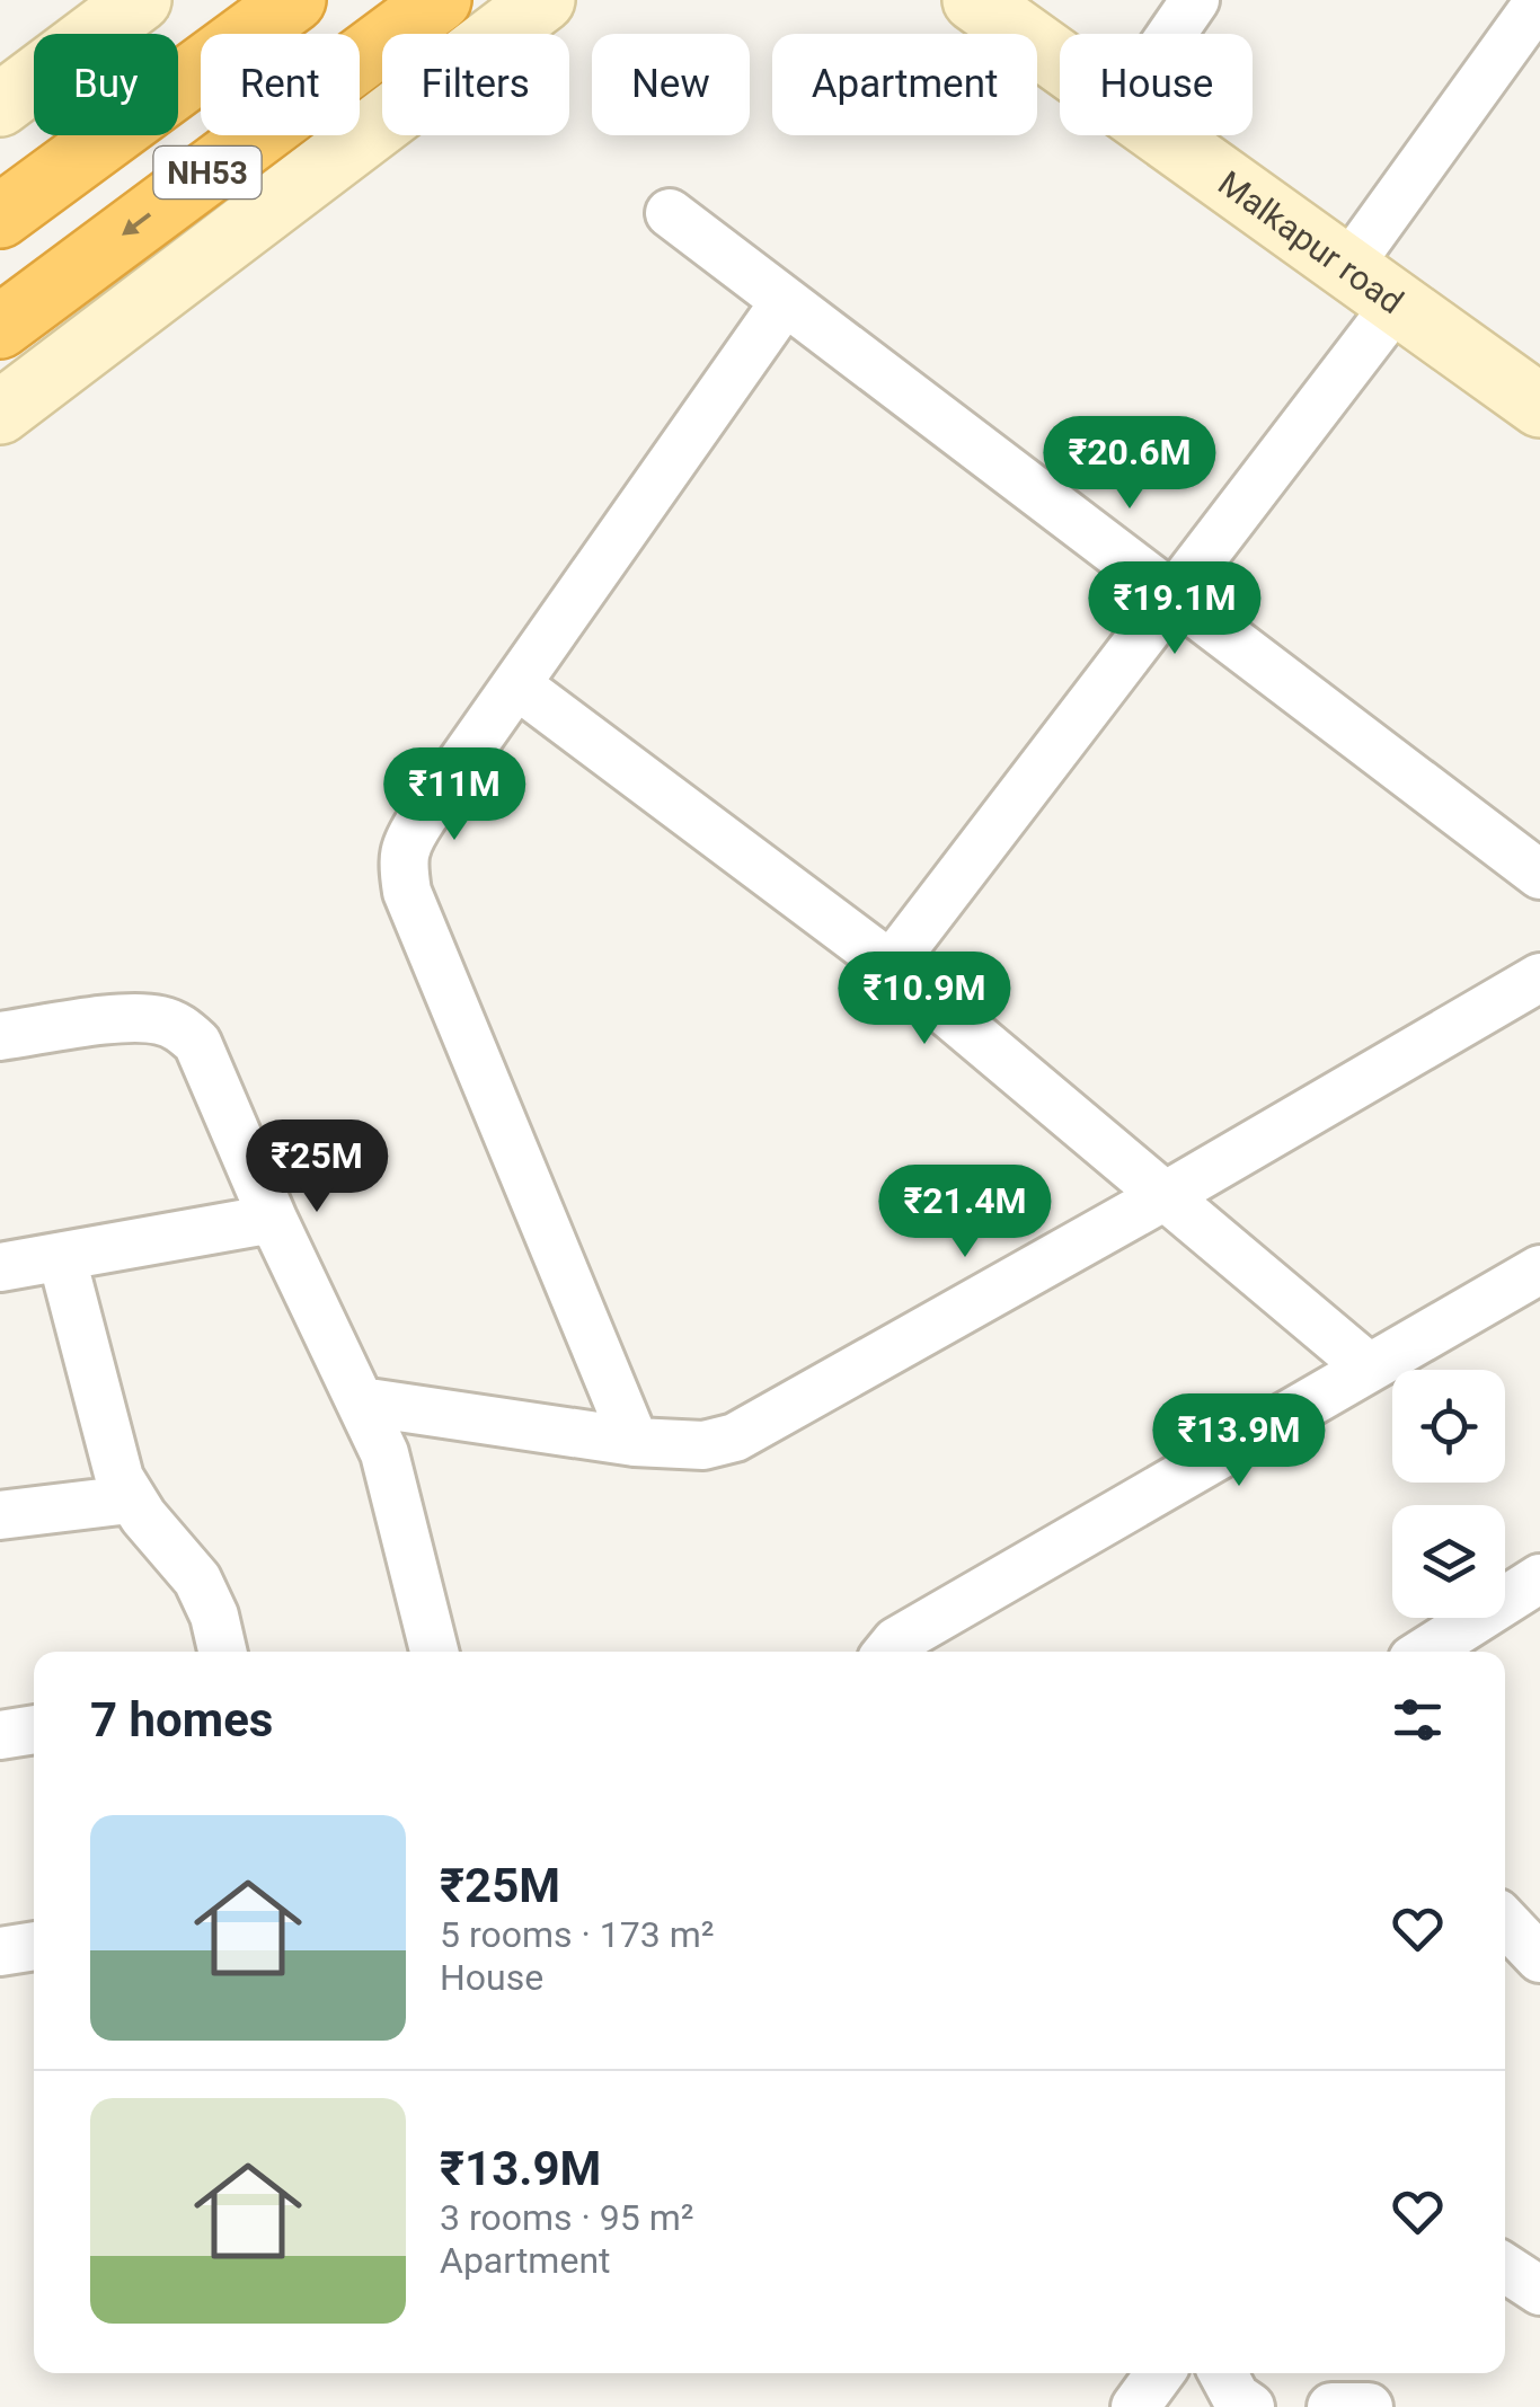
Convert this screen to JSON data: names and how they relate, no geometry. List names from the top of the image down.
{
  "streets": {
    "highway": ["NH53"],
    "street": ["Malkapur road"]
  },
  "page": {
    "chip": [
      "Buy",
      "Rent",
      "Filters",
      "New",
      "Apartment",
      "House"
    ],
    "price": [
      "₹20.6M",
      "₹19.1M",
      "₹11M",
      "₹10.9M",
      "₹25M",
      "₹21.4M",
      "₹13.9M"
    ],
    "heading": "7 homes",
    "list": [
      {
        "name": "₹25M",
        "note": "5 rooms · 173 m² · House"
      },
      {
        "name": "₹13.9M",
        "note": "3 rooms · 95 m² · Apartment"
      }
    ]
  }
}
